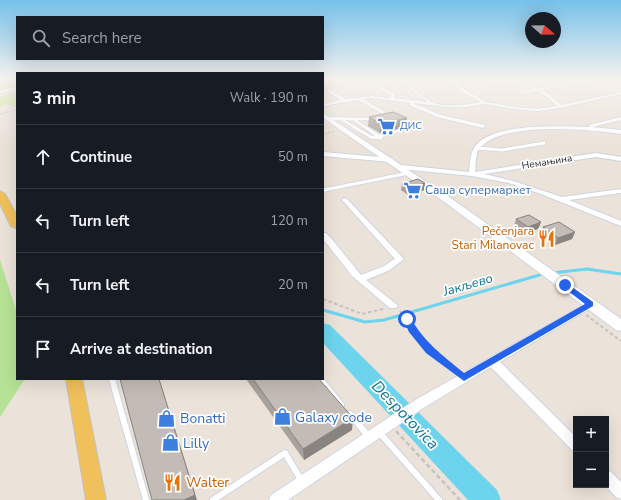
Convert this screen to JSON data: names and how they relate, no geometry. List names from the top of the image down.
{
  "streets": {
    "street": ["Немањина"]
  },
  "water": ["Јакљево", "Despotovica"],
  "places": {
    "supermarket": ["ДИС", "Саша супермаркет"],
    "restaurant": ["Pečenjara Stari Milanovac", "Walter"],
    "shop": ["Galaxy code", "Bonatti", "Lilly"]
  },
  "north": "right",
  "page": {
    "search": "Search here",
    "heading": ["3 min", "Walk · 190 m"],
    "list": [
      ["Continue", "50 m"],
      ["Turn left", "120 m"],
      ["Turn left", "20 m"],
      "Arrive at destination"
    ],
    "map_buttons": ["+", "−"]
  }
}
